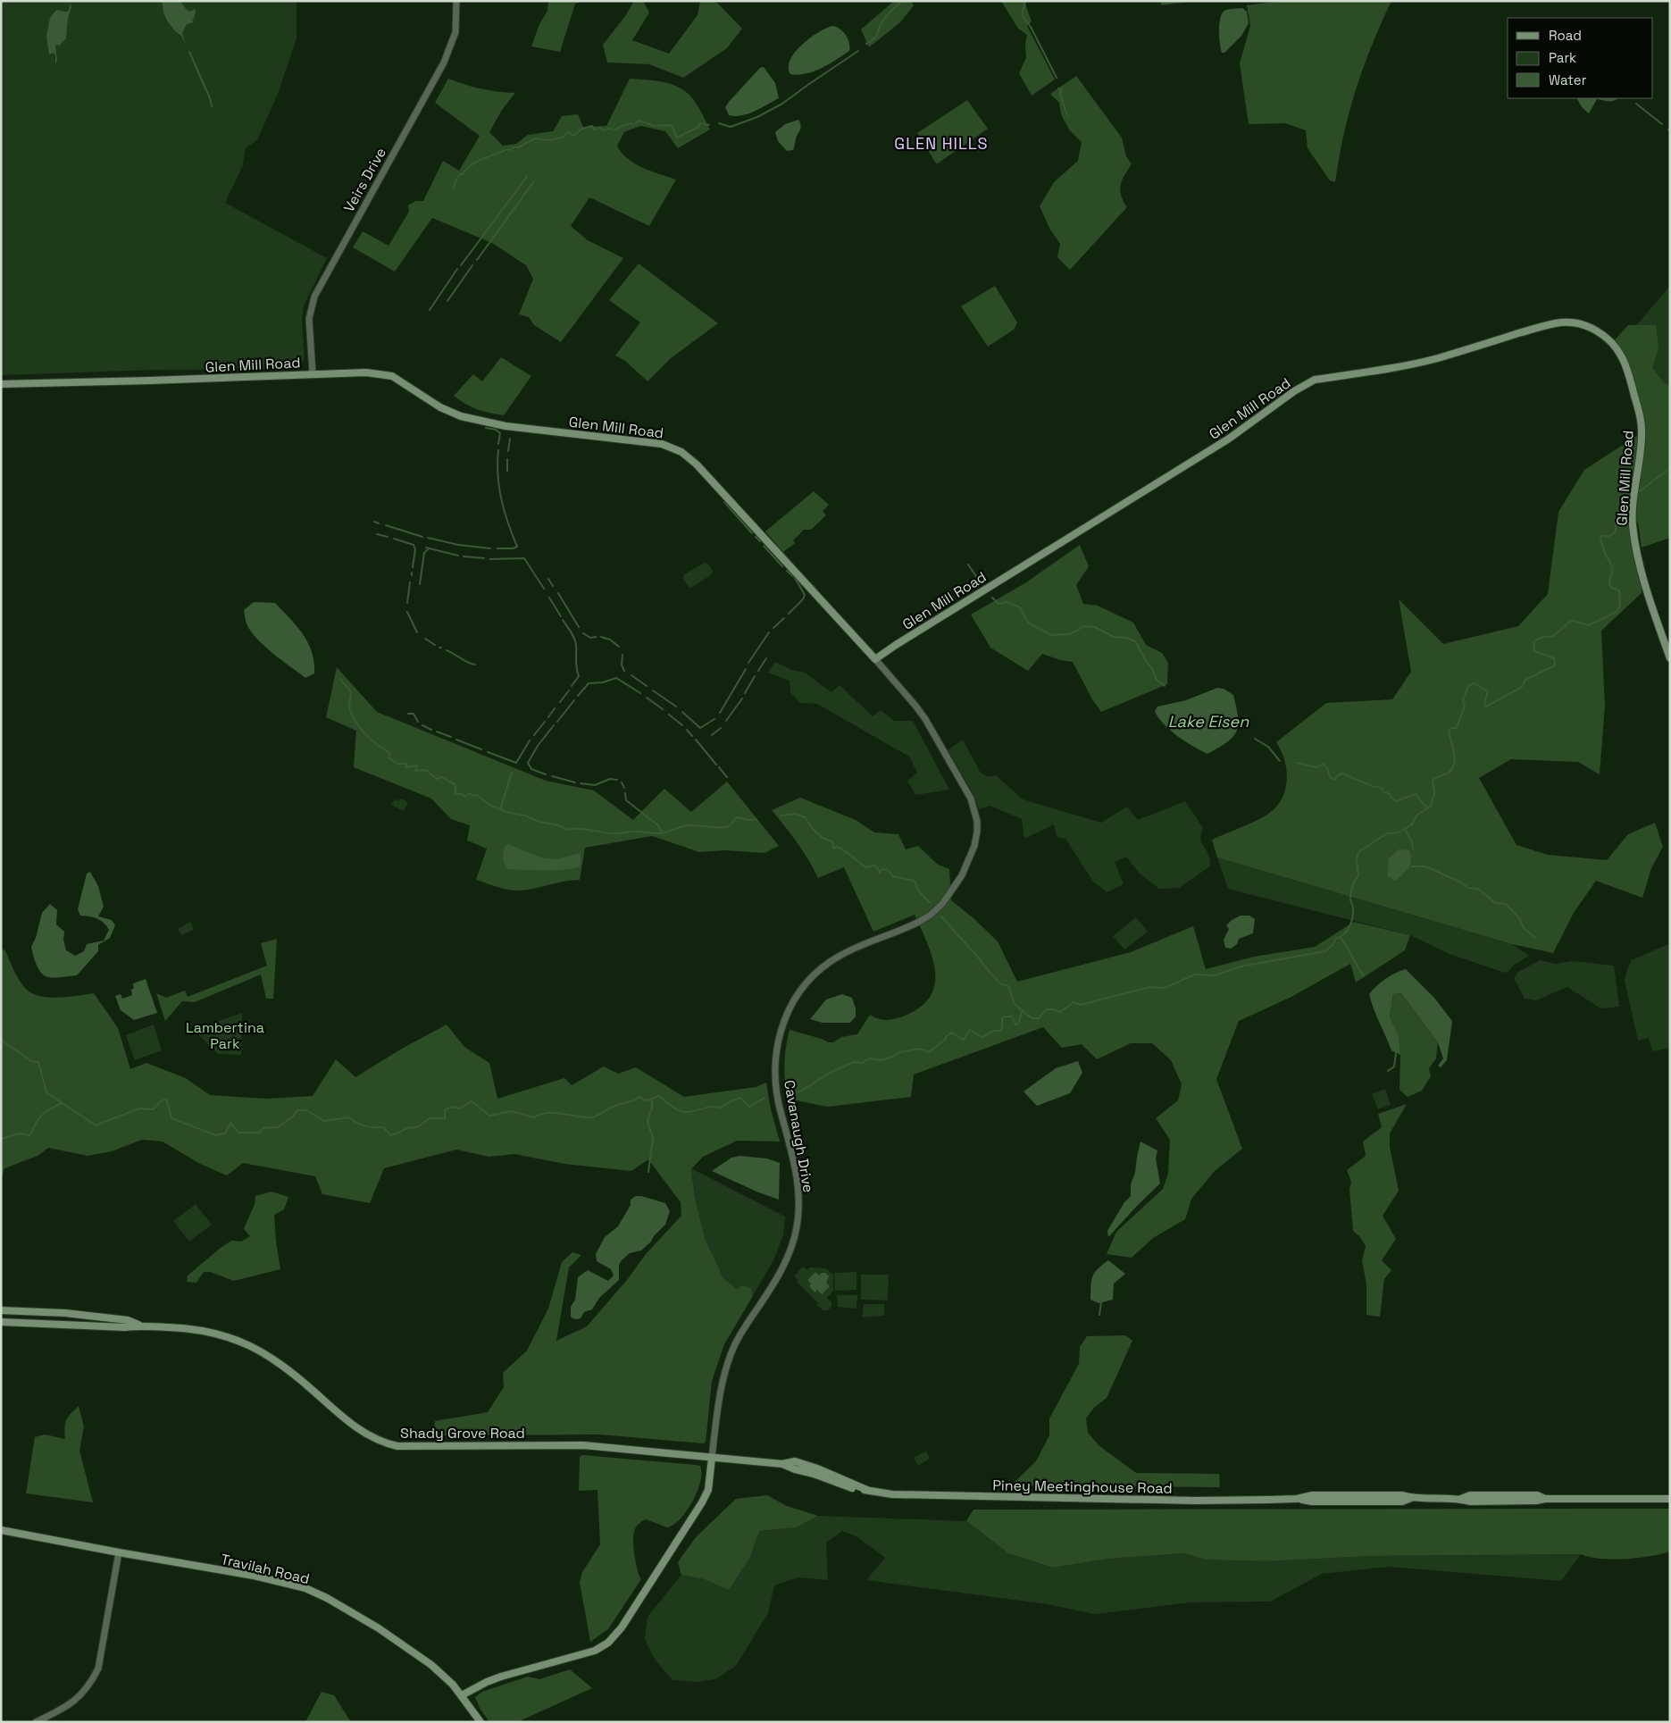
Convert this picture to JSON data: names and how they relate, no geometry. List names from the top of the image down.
{
  "streets": {
    "main road": [
      "Glen Mill Road",
      "Shady Grove Road",
      "Piney Meetinghouse Road",
      "Travilah Road"
    ],
    "street": ["Veirs Drive", "Cavanaugh Drive"]
  },
  "crossings": [
    ["Veirs Drive", "Glen Mill Road"],
    ["Glen Mill Road", "Cavanaugh Drive"],
    ["Cavanaugh Drive", "Shady Grove Road"],
    ["Cavanaugh Drive", "Piney Meetinghouse Road"],
    ["Shady Grove Road", "Piney Meetinghouse Road"]
  ],
  "districts": ["GLEN HILLS"],
  "water": ["Lake Eisen"],
  "parks": ["Lambertina Park"],
  "legend": ["Road", "Park", "Water"]
}
